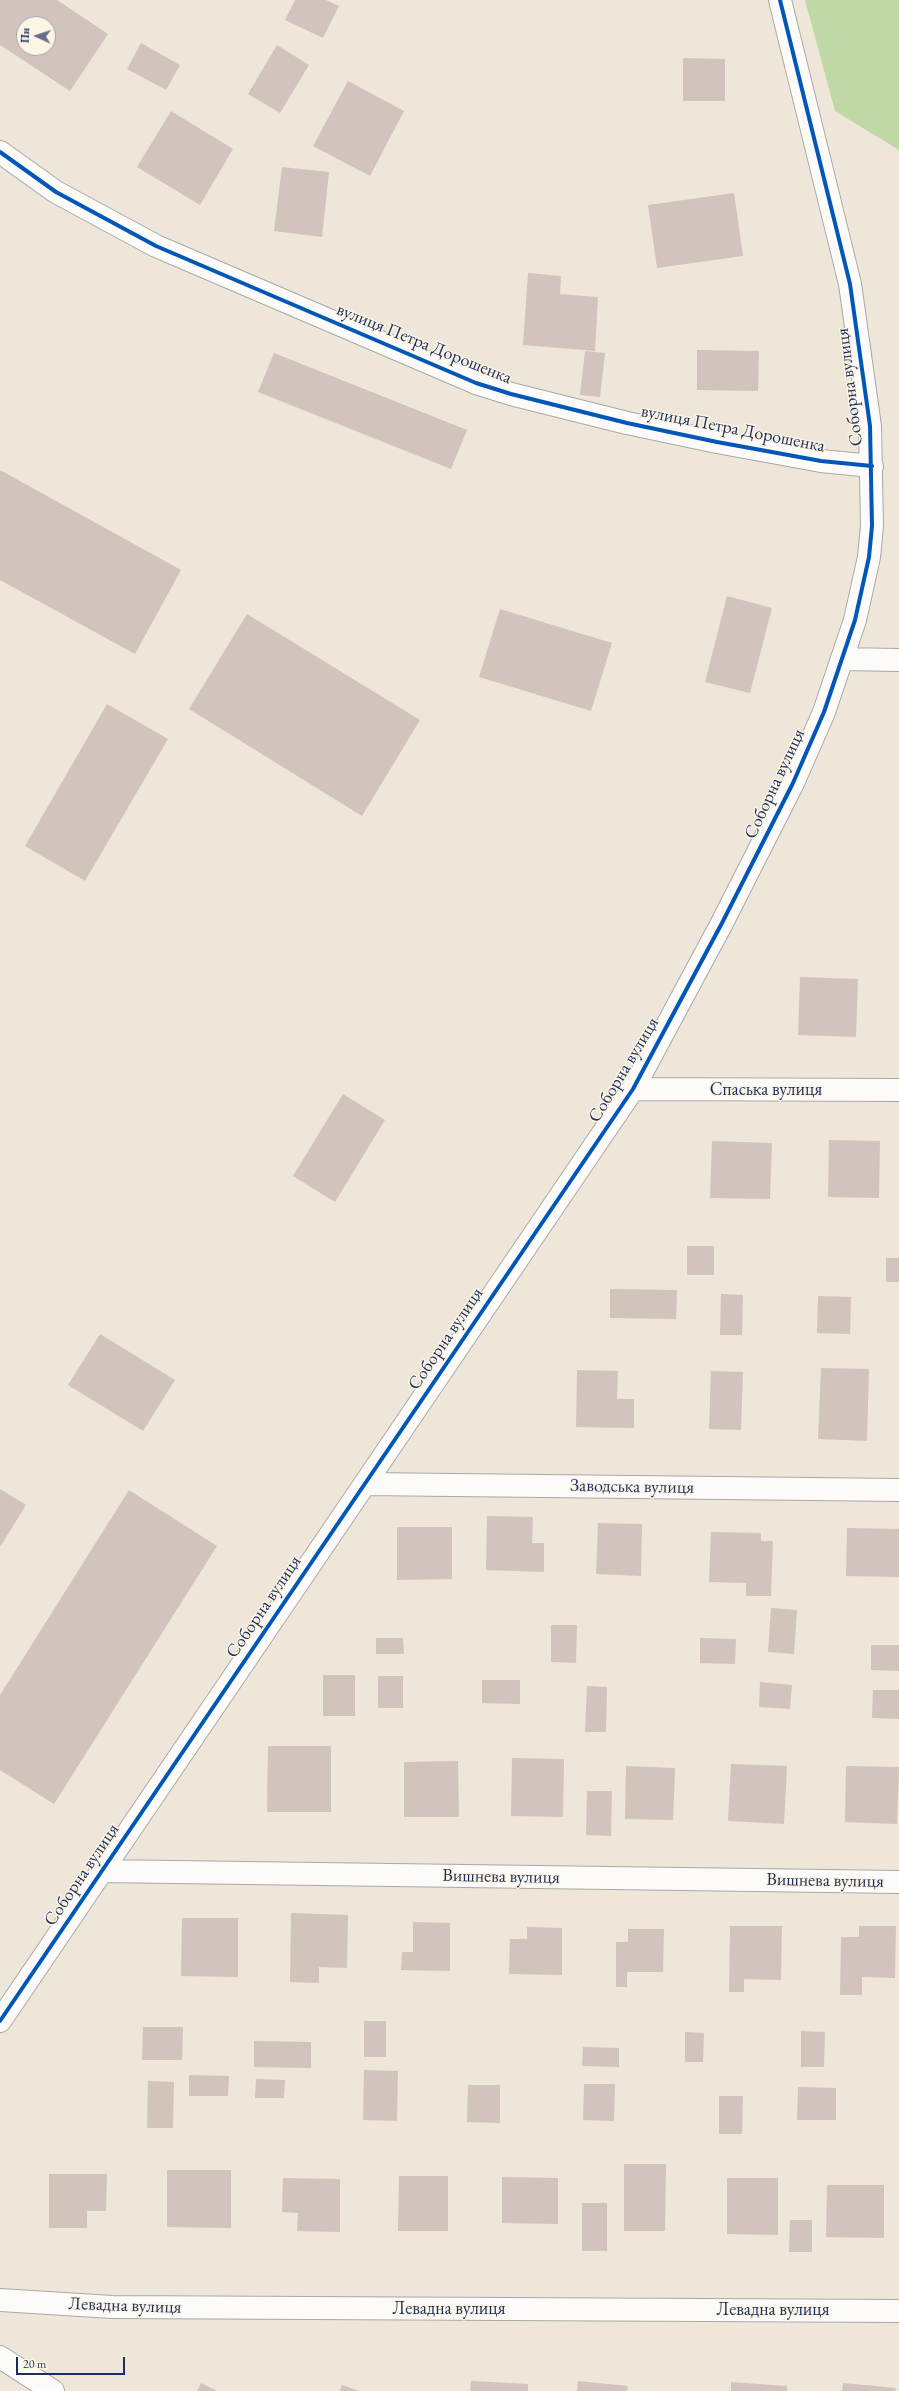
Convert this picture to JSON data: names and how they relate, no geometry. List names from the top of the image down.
{
  "streets": {
    "street": [
      "вулиця Петра Дорошенка",
      "Соборна вулиця",
      "Спаська вулиця",
      "Заводська вулиця",
      "Вишнева вулиця",
      "Левадна вулиця"
    ]
  },
  "crossings": [
    ["вулиця Петра Дорошенка", "Соборна вулиця"],
    ["Соборна вулиця", "Спаська вулиця"],
    ["Соборна вулиця", "Заводська вулиця"],
    ["Соборна вулиця", "Вишнева вулиця"]
  ],
  "scale_bar": "20 m",
  "north": "left"
}
